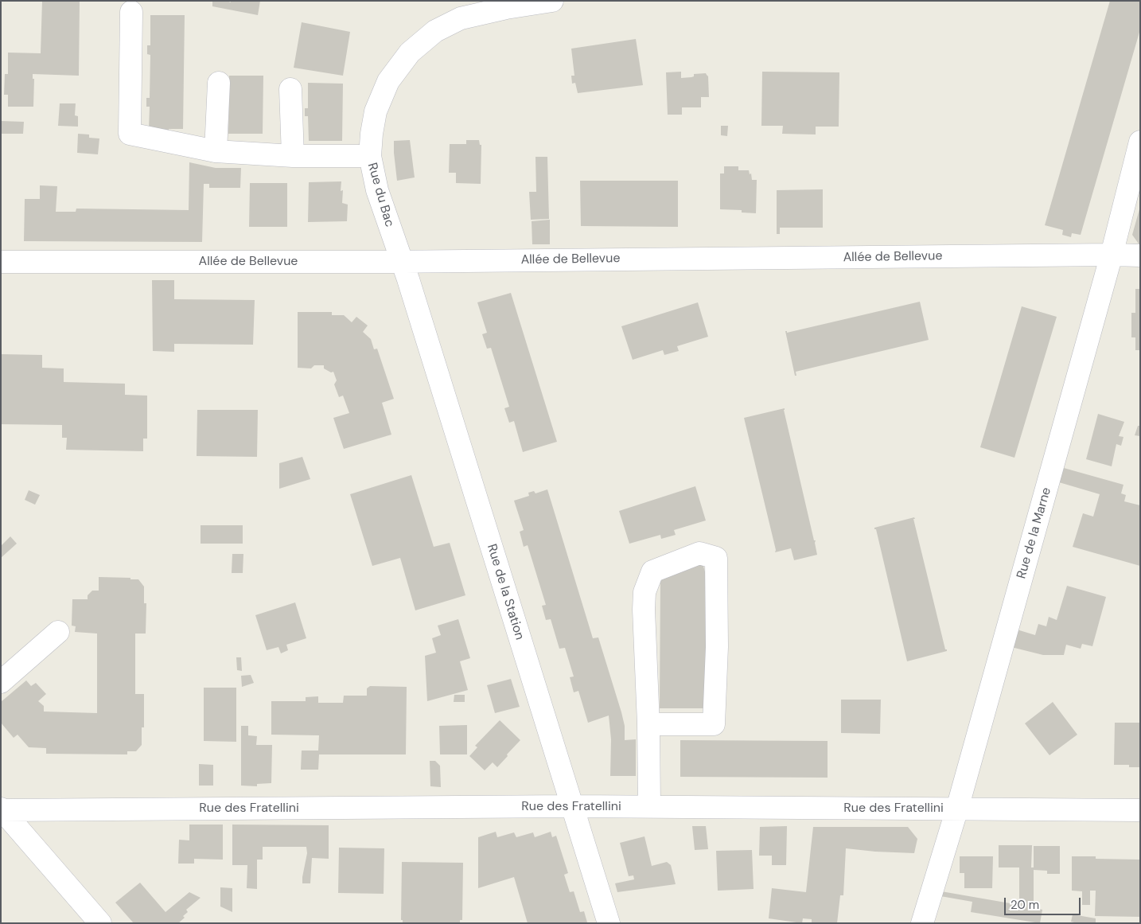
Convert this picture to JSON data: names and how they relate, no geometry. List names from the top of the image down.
{
  "streets": {
    "street": [
      "Rue du Bac",
      "Allée de Bellevue",
      "Rue de la Marne",
      "Rue de la Station",
      "Rue des Fratellini"
    ]
  },
  "crossings": [
    ["Rue du Bac", "Allée de Bellevue"],
    ["Rue du Bac", "Rue de la Station"],
    ["Allée de Bellevue", "Rue de la Marne"],
    ["Allée de Bellevue", "Rue de la Station"],
    ["Rue de la Marne", "Rue des Fratellini"],
    ["Rue de la Station", "Rue des Fratellini"]
  ],
  "scale_bar": "20 m"
}
